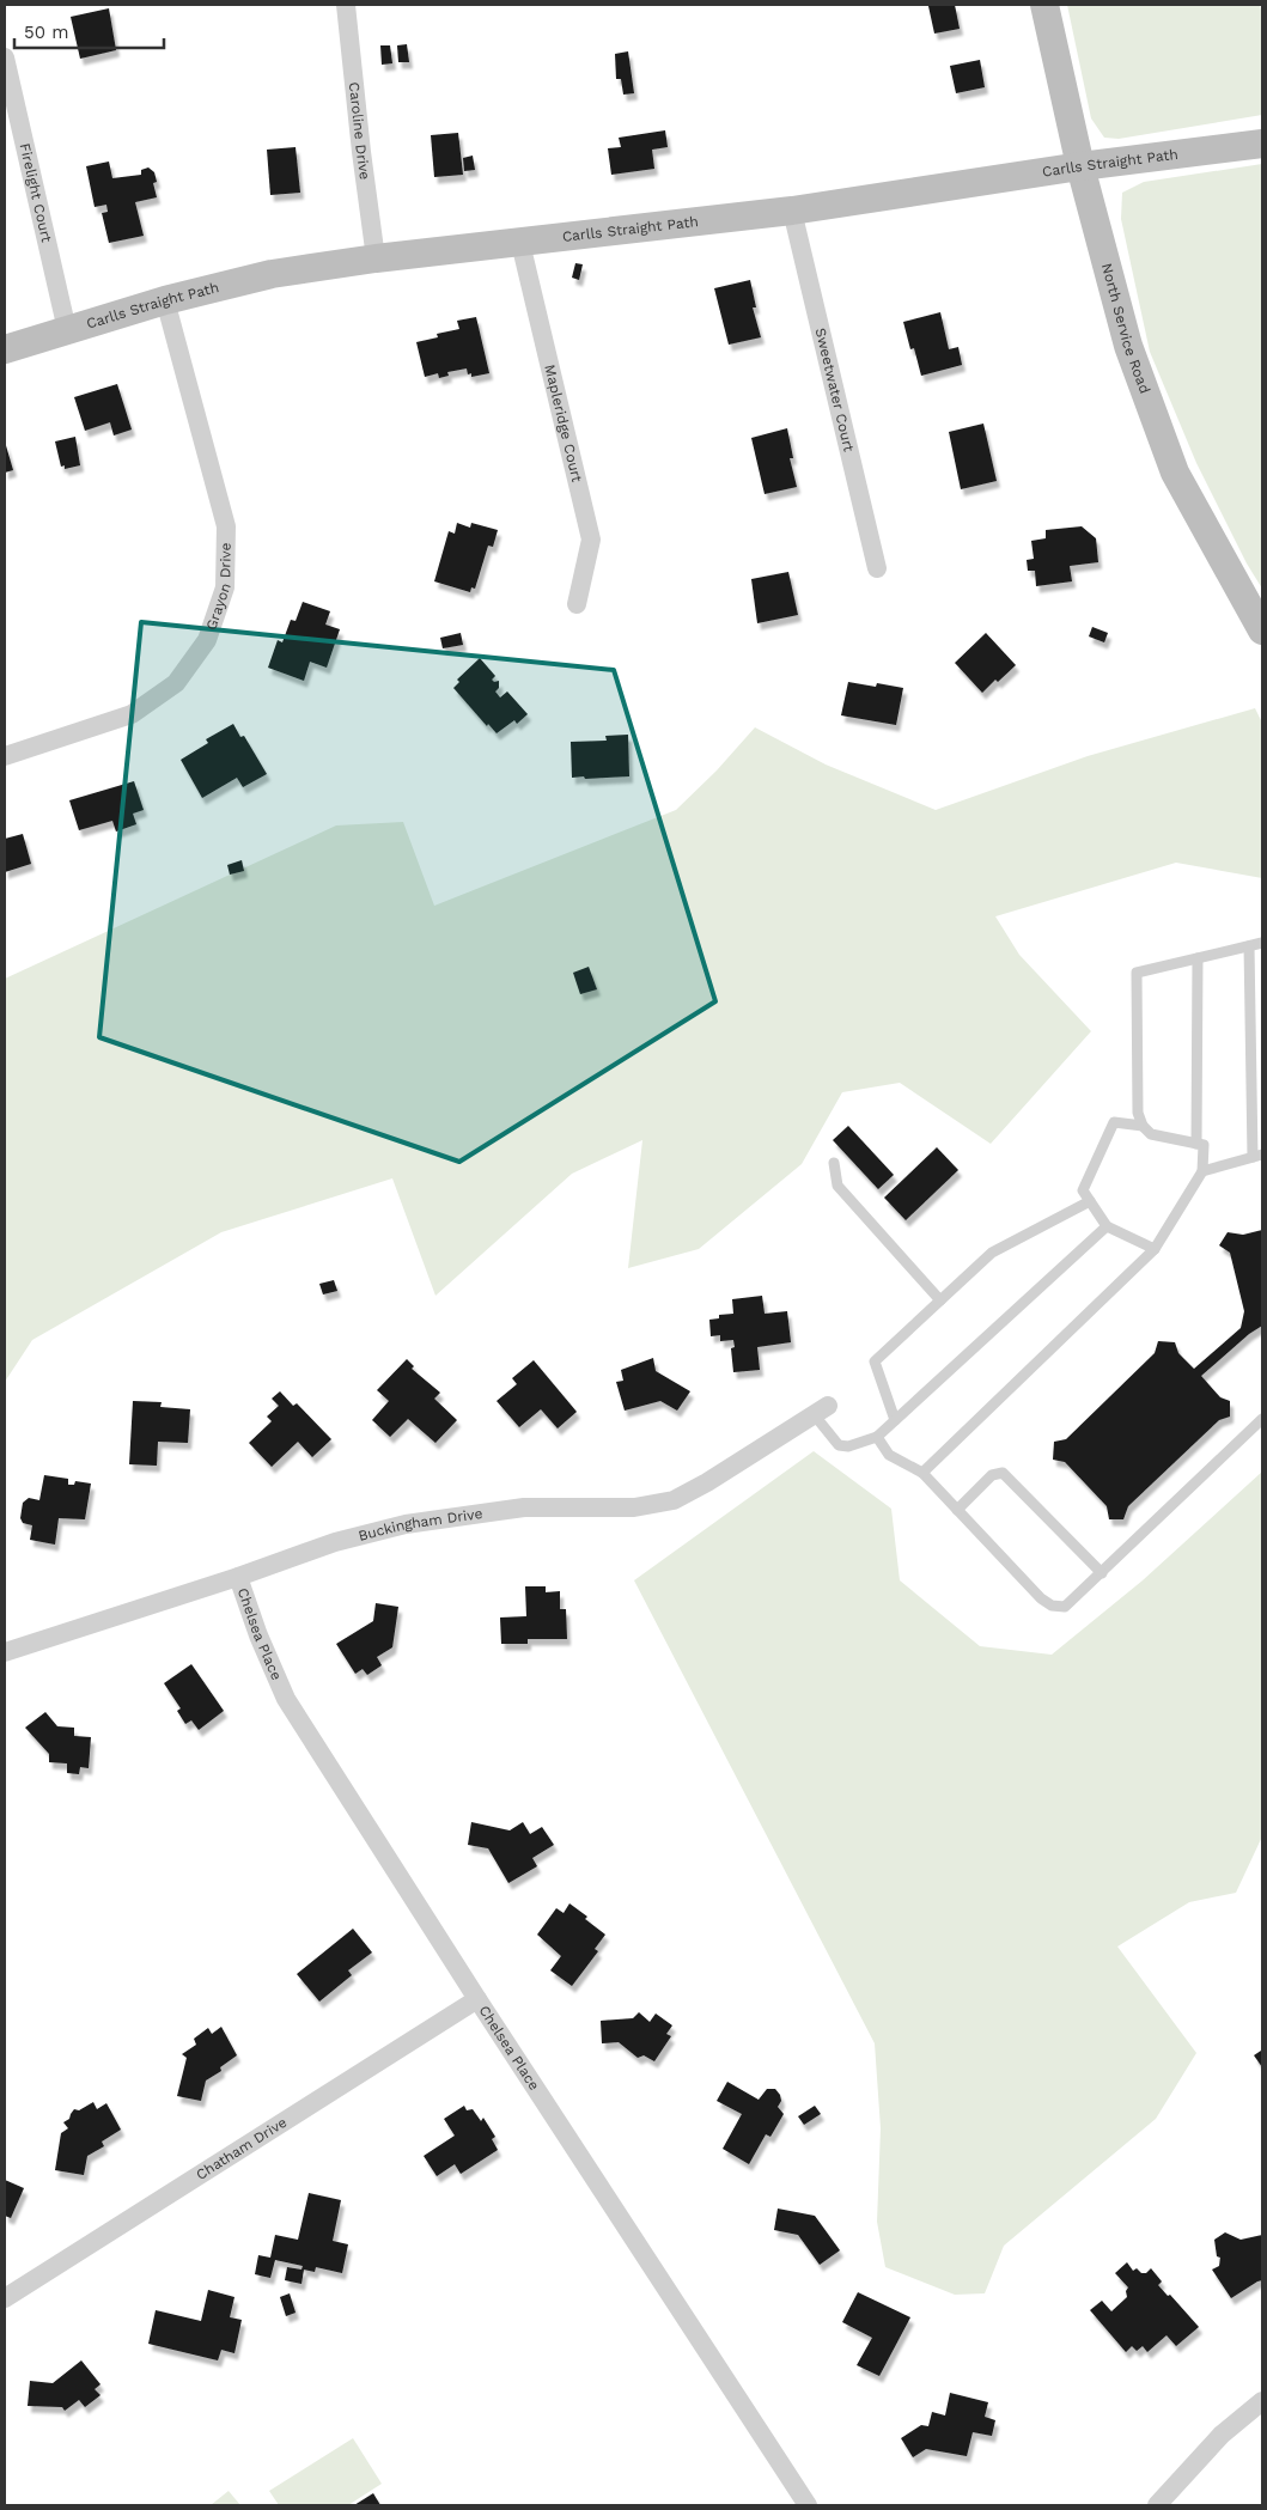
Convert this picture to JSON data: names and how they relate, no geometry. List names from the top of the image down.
{
  "streets": {
    "street": [
      "Caroline Drive",
      "Carlls Straight Path",
      "Firelight Court",
      "North Service Road",
      "Sweetwater Court",
      "Mapleridge Court",
      "Grayon Drive",
      "Buckingham Drive",
      "Chelsea Place",
      "Chatham Drive"
    ]
  },
  "crossings": [
    ["Caroline Drive", "Carlls Straight Path"],
    ["Carlls Straight Path", "Firelight Court"],
    ["Carlls Straight Path", "North Service Road"],
    ["Carlls Straight Path", "Sweetwater Court"],
    ["Carlls Straight Path", "Mapleridge Court"],
    ["Carlls Straight Path", "Grayon Drive"],
    ["Buckingham Drive", "Chelsea Place"],
    ["Chelsea Place", "Chatham Drive"]
  ],
  "scale_bar": "50 m"
}
